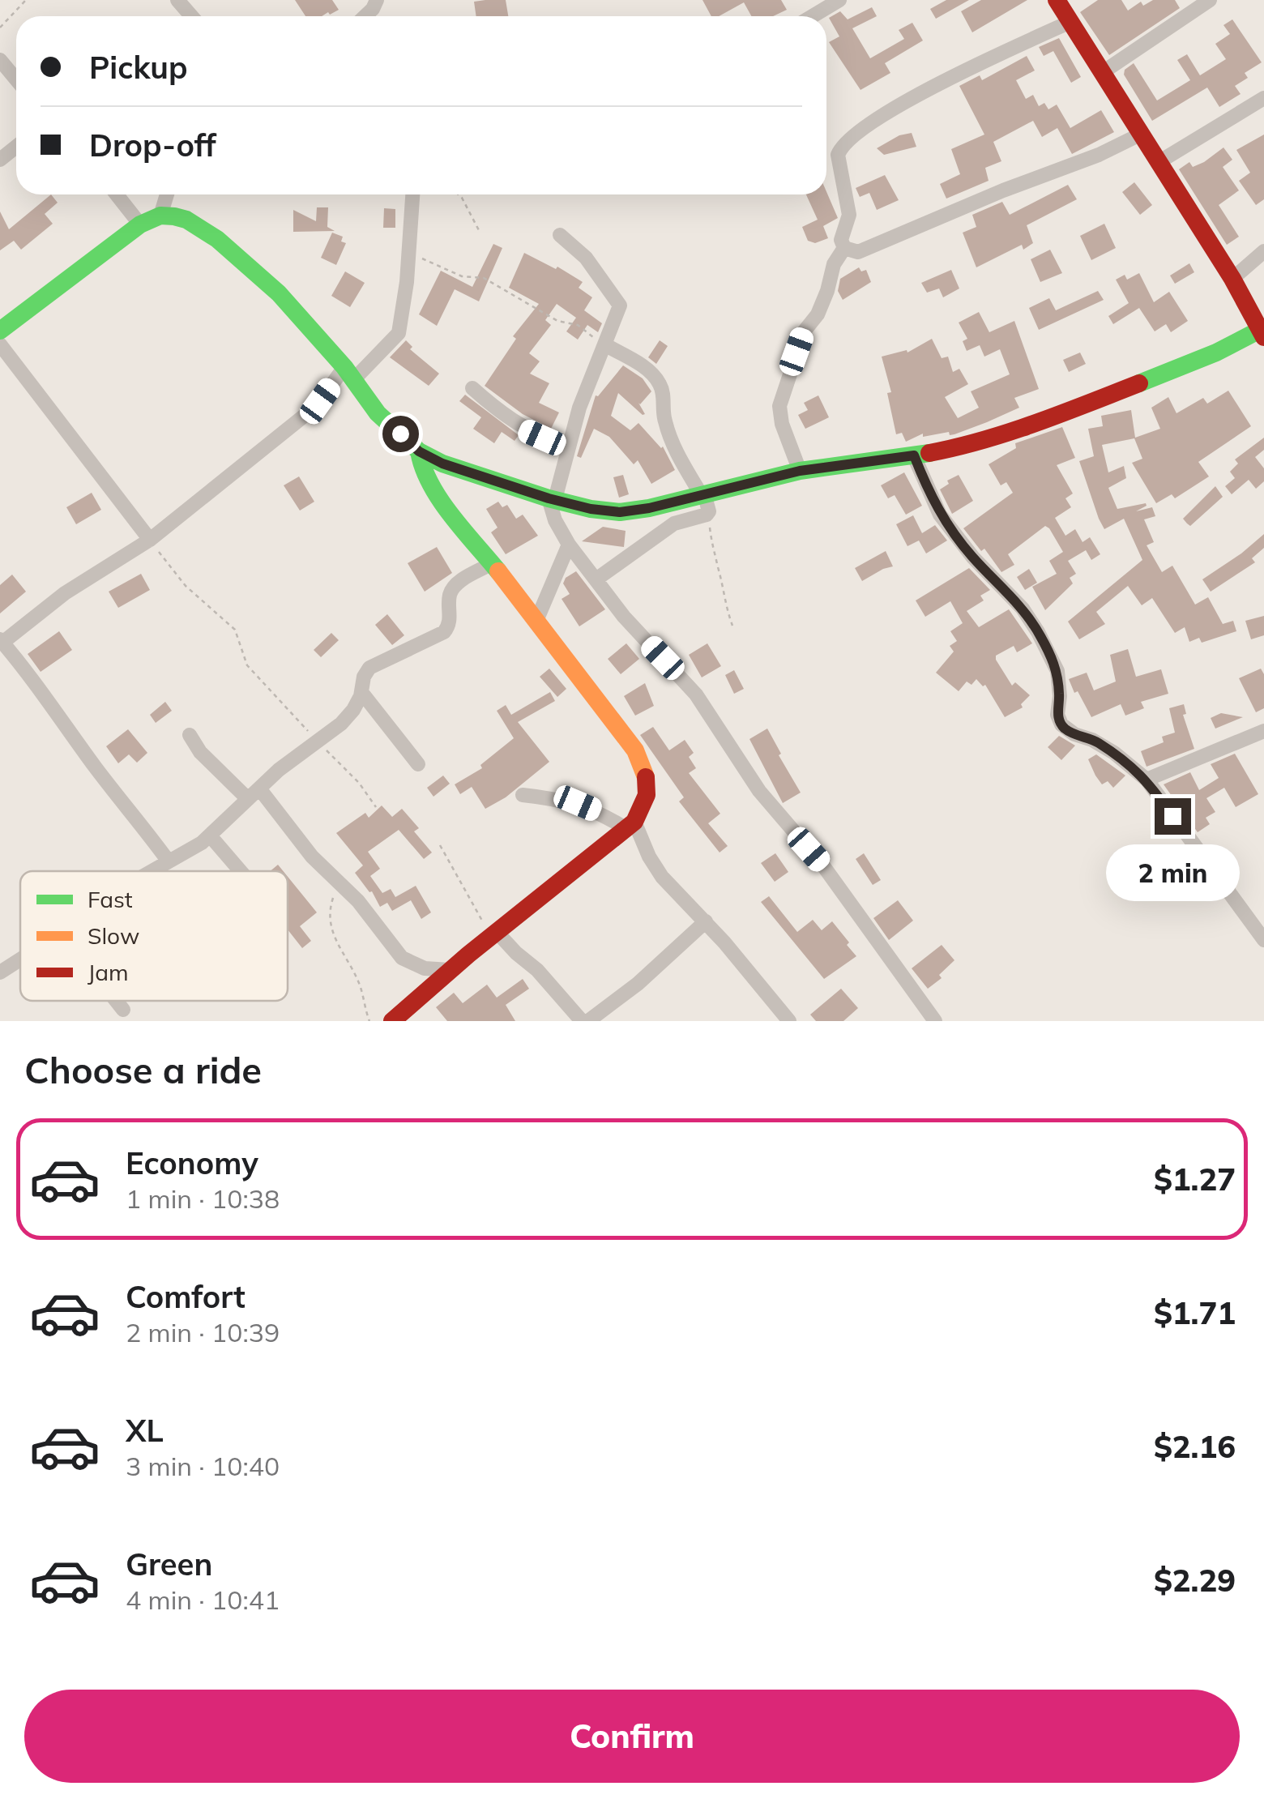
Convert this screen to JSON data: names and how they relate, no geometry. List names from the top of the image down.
{
  "legend": ["Fast", "Slow", "Jam"],
  "page": {
    "banner": ["Pickup", "Drop-off"],
    "bubble": "2 min",
    "heading": "Choose a ride",
    "list": [
      {
        "name": "Economy",
        "note": "1 min · 10:38",
        "value": "$1.27"
      },
      {
        "name": "Comfort",
        "note": "2 min · 10:39",
        "value": "$1.71"
      },
      {
        "name": "XL",
        "note": "3 min · 10:40",
        "value": "$2.16"
      },
      {
        "name": "Green",
        "note": "4 min · 10:41",
        "value": "$2.29"
      }
    ],
    "buttons": "Confirm"
  }
}
